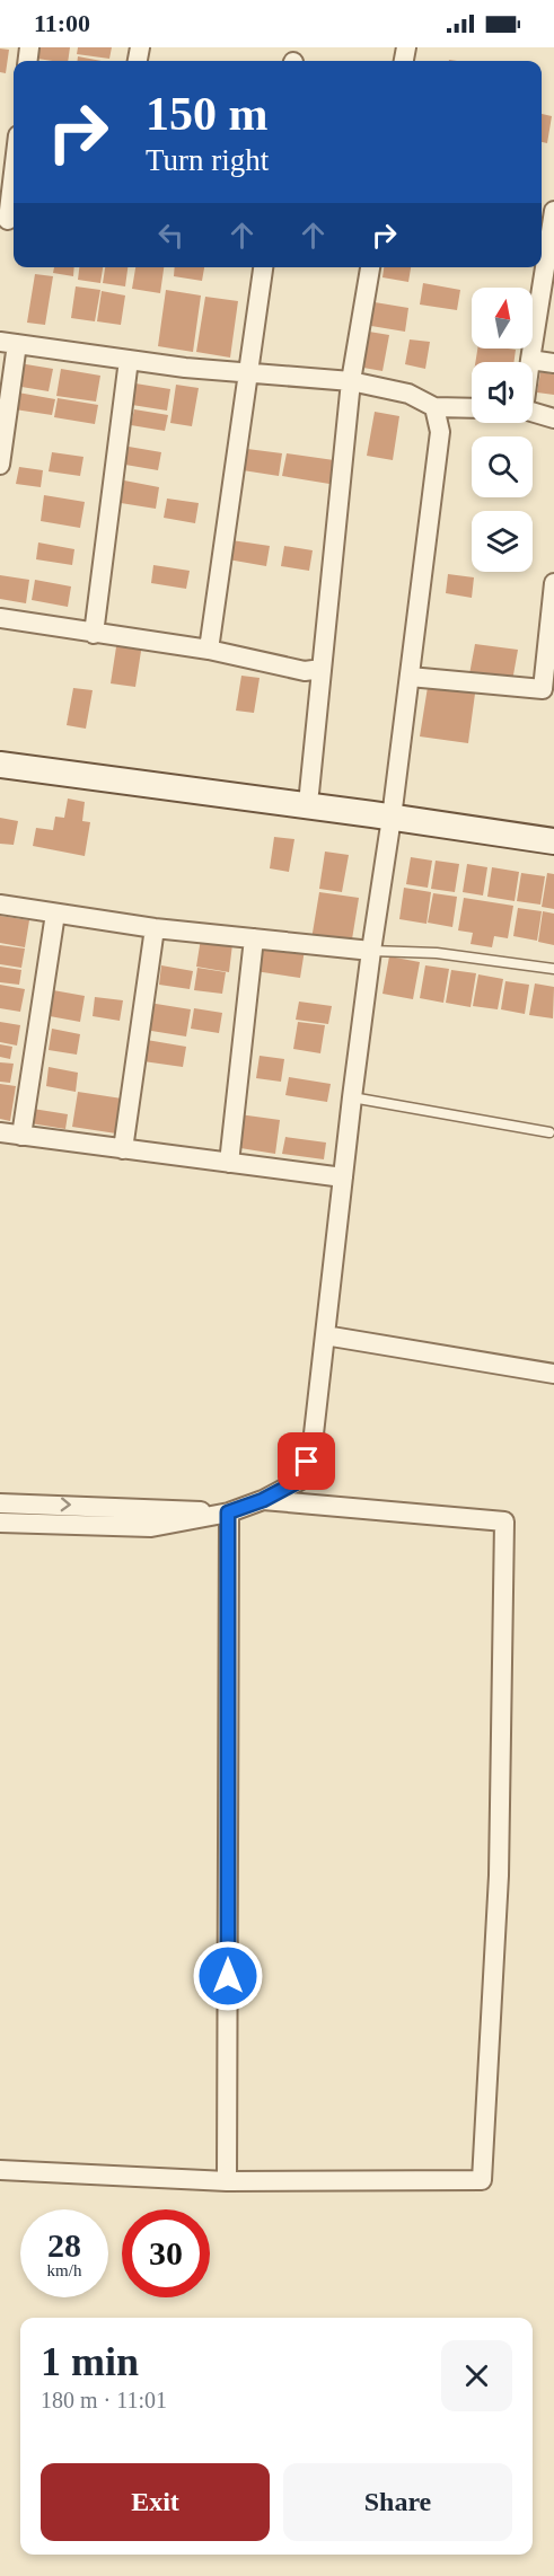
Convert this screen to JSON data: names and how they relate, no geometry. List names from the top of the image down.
{
  "north": "top",
  "page": {
    "status": "11:00",
    "turn": ["150 m", "Turn right"],
    "speed": "28 km/h",
    "limit": "30",
    "heading": ["1 min", "180 m · 11:01"],
    "buttons": ["Exit", "Share"]
  }
}
